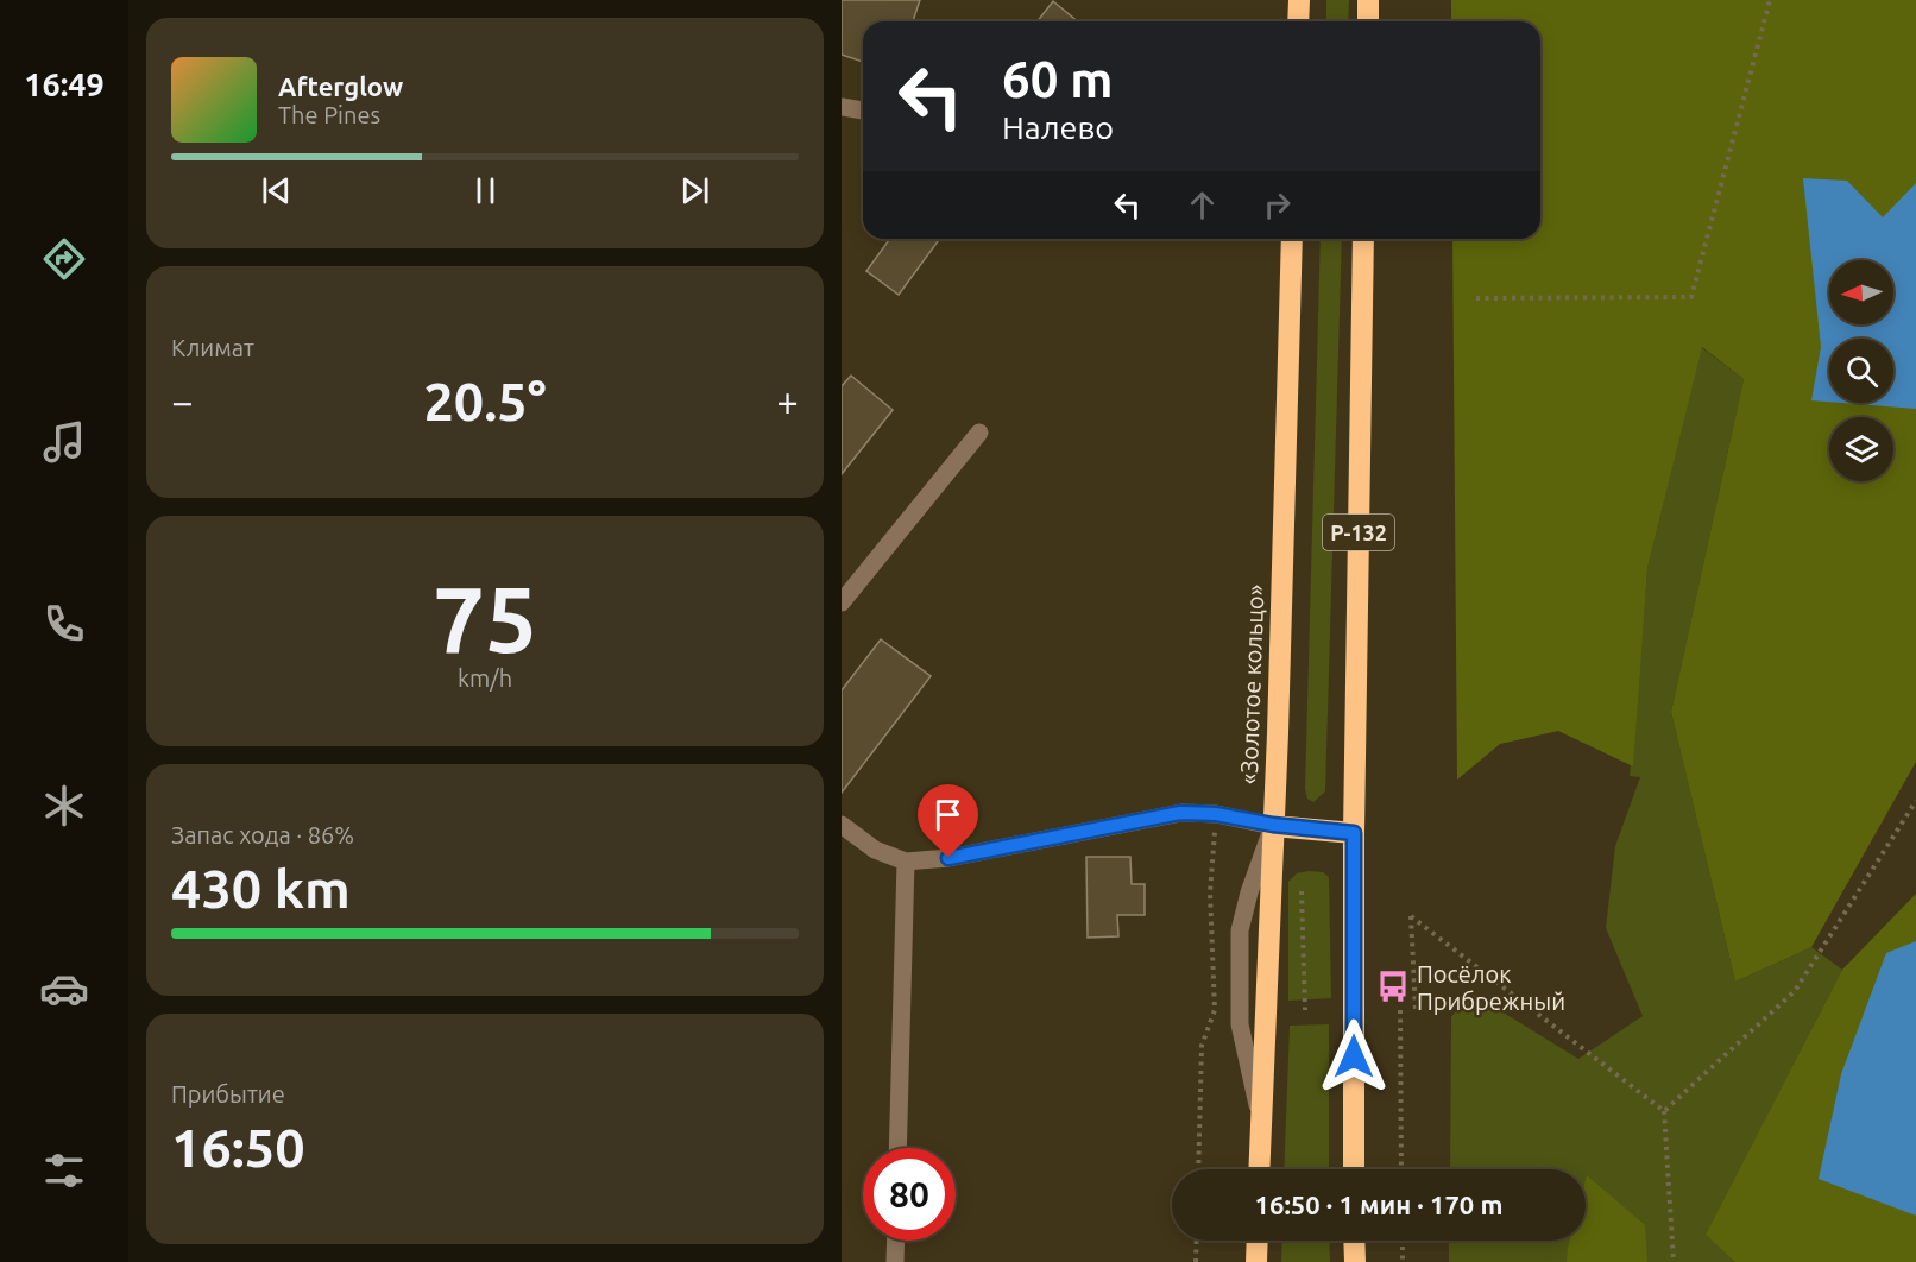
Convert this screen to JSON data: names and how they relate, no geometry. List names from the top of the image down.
{
  "streets": {
    "highway": ["Р-132", "«Золотое кольцо»"]
  },
  "places": {
    "bus stop": ["Посёлок Прибрежный"]
  },
  "north": "left",
  "page": {
    "tabs": "16:49",
    "turn": ["60 m", "Налево"],
    "song": ["Afterglow", "The Pines"],
    "tile": [
      "Климат",
      ["75", "km/h"],
      ["Запас хода · 86%", "430 km"],
      ["Прибытие", "16:50"]
    ],
    "heat": ["−", "20.5°", "+"],
    "limit": "80",
    "trip": "16:50 · 1 мин · 170 m"
  }
}
